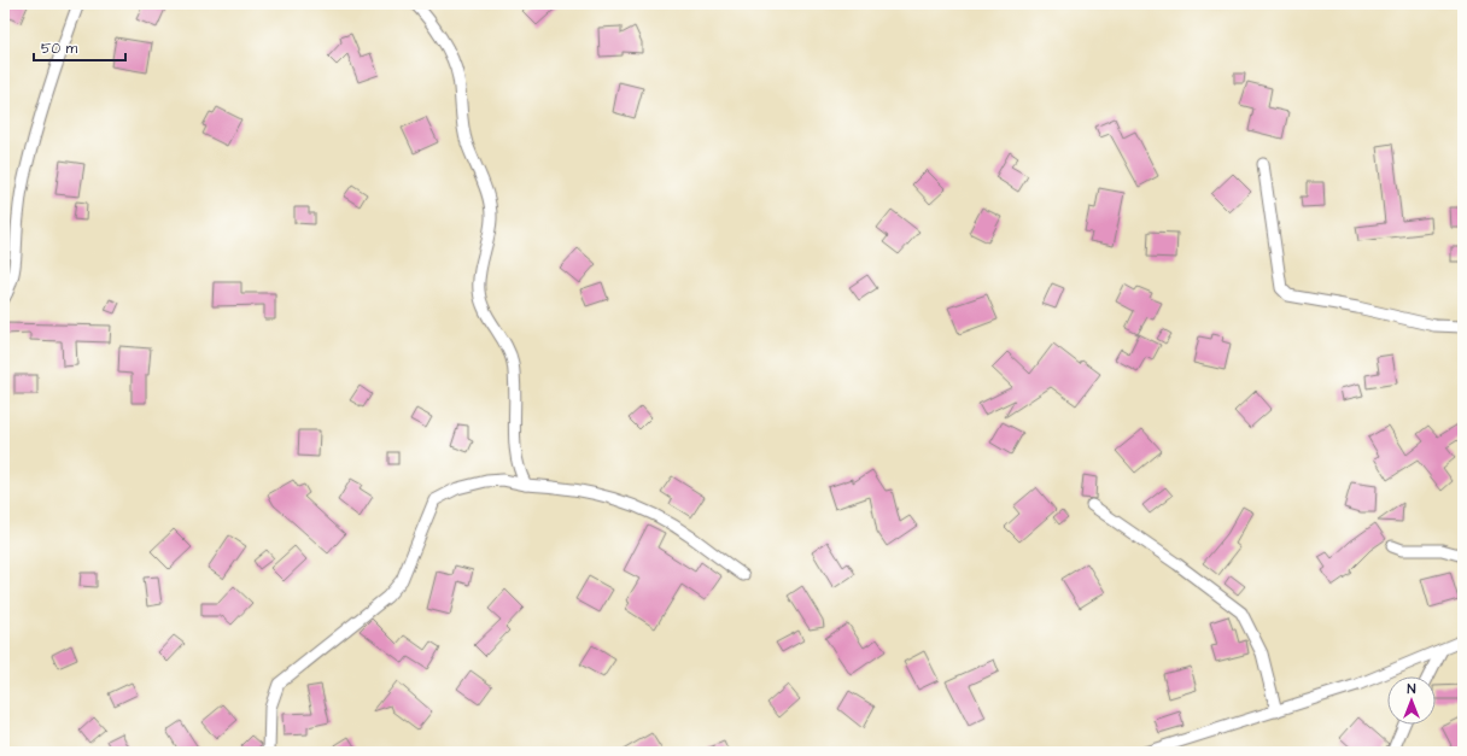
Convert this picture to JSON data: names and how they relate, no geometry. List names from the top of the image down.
{
  "scale_bar": "50 m",
  "north": "top"
}
